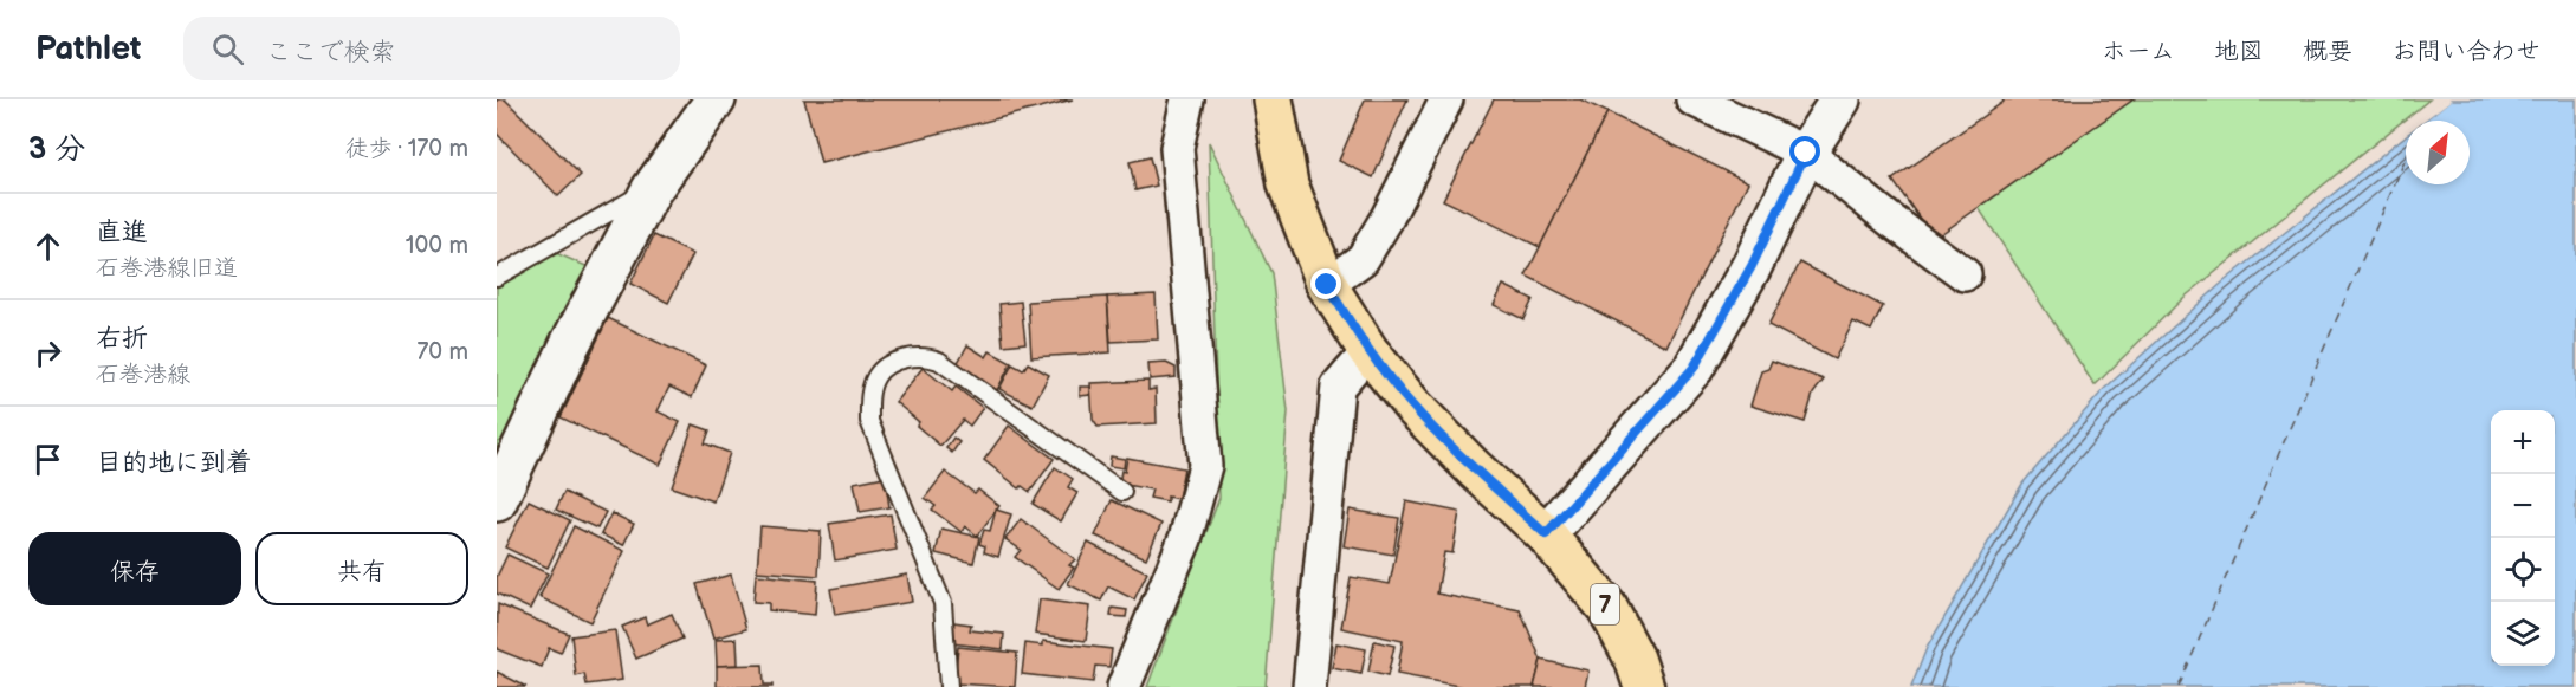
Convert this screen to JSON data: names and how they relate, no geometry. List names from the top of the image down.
{
  "streets": {
    "main road": ["7"]
  },
  "north": "top right",
  "page": {
    "header": "Pathlet",
    "search": "ここで検索",
    "nav": [
      "ホーム",
      "地図",
      "概要",
      "お問い合わせ"
    ],
    "heading": ["3 分", "徒歩 · 170 m"],
    "list": [
      ["直進", "石巻港線旧道", "100 m"],
      ["右折", "石巻港線", "70 m"],
      "目的地に到着"
    ],
    "map_buttons": ["+", "−"],
    "buttons": ["保存", "共有"]
  }
}
